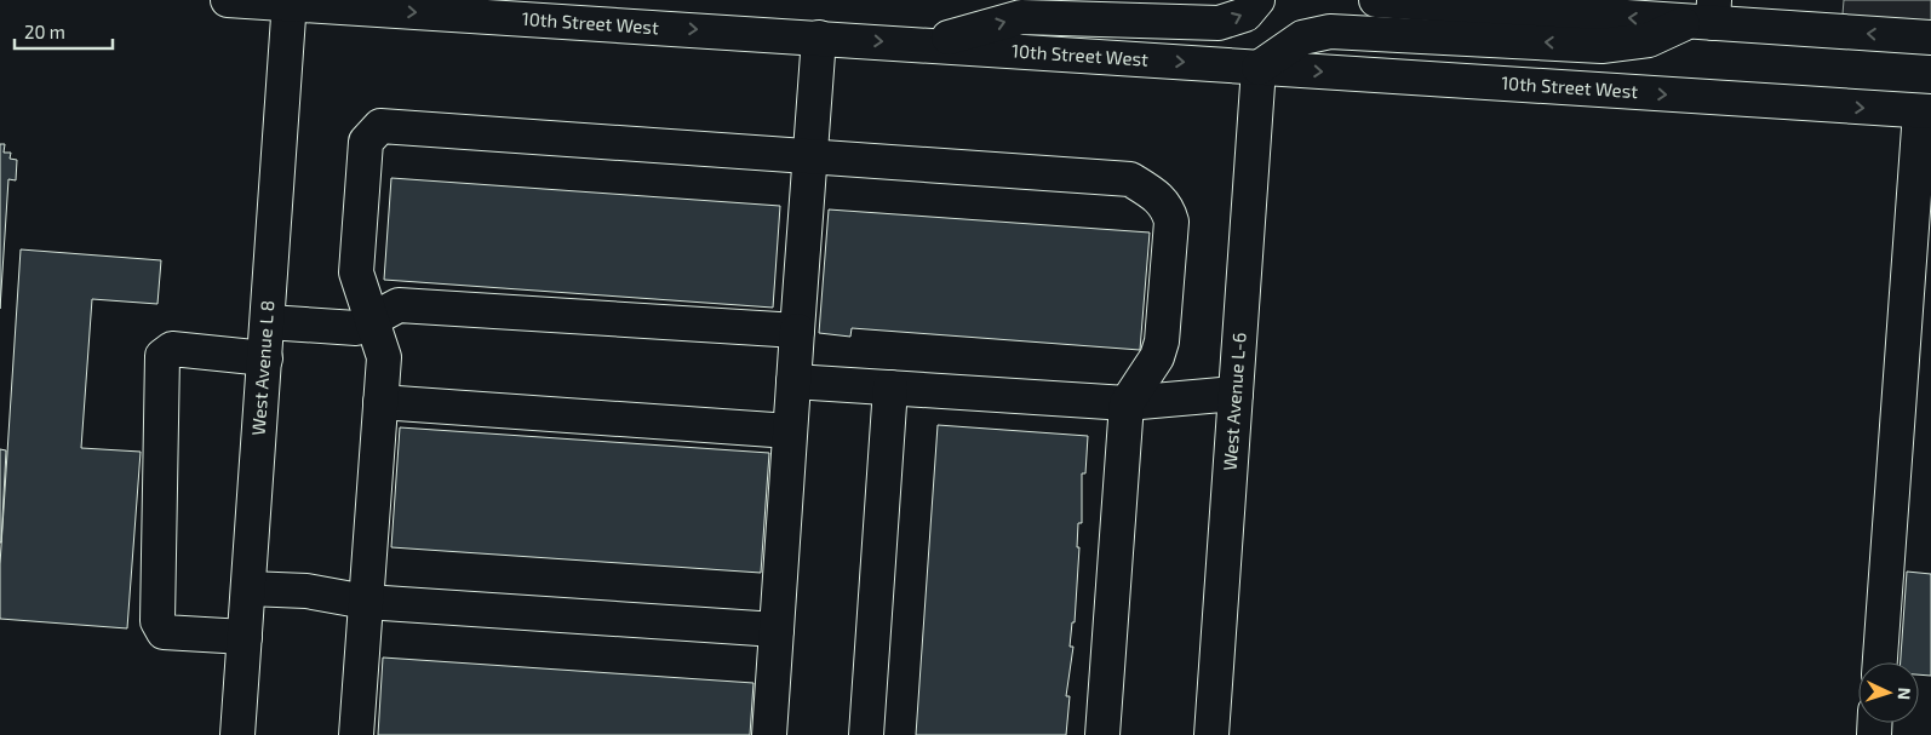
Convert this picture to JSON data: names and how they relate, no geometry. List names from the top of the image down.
{
  "streets": {
    "main road": ["10th Street West", "West Avenue L 8", "West Avenue L-6"]
  },
  "crossings": [
    ["10th Street West", "West Avenue L 8"],
    ["10th Street West", "West Avenue L-6"]
  ],
  "scale_bar": "20 m",
  "north": "right"
}
